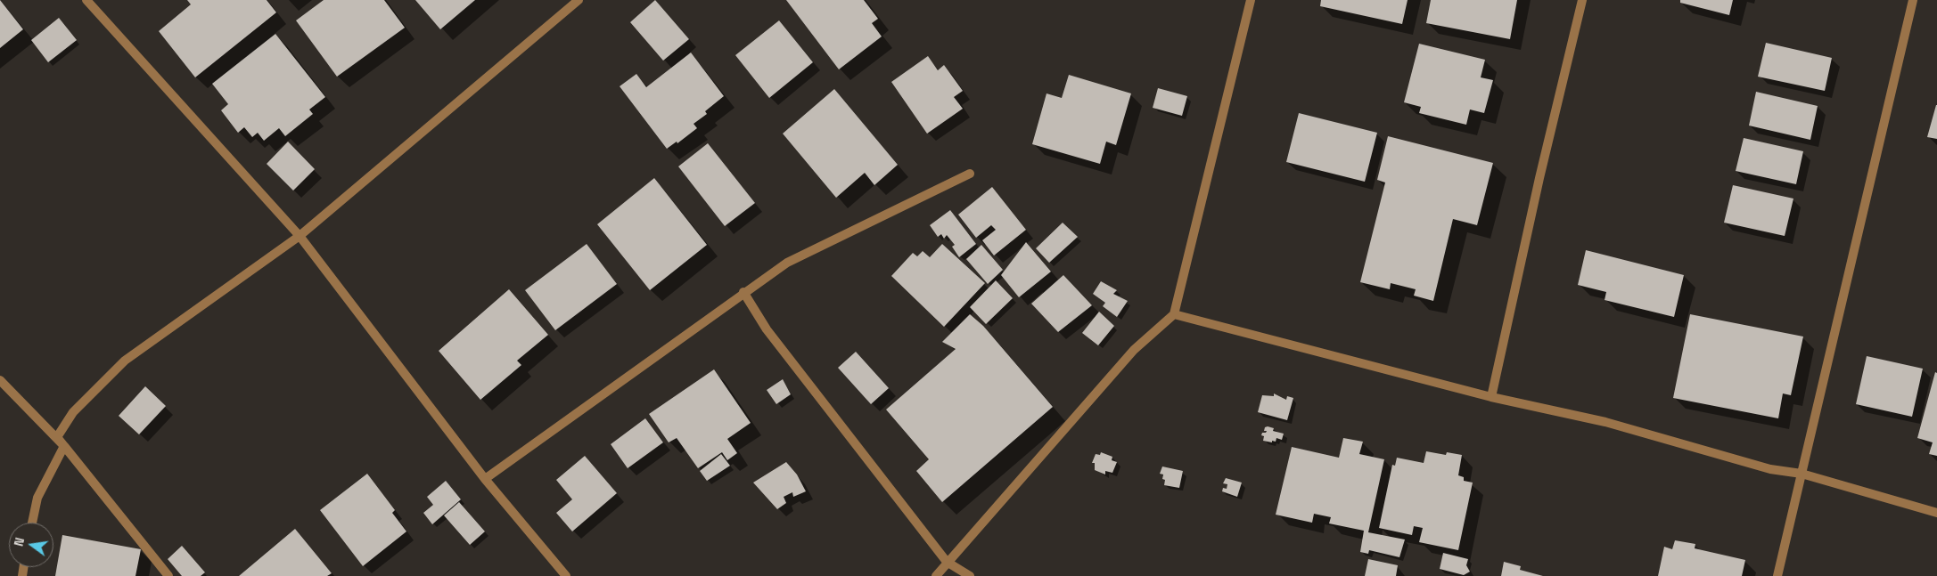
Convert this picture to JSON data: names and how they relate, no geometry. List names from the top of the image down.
{
  "north": "left"
}
